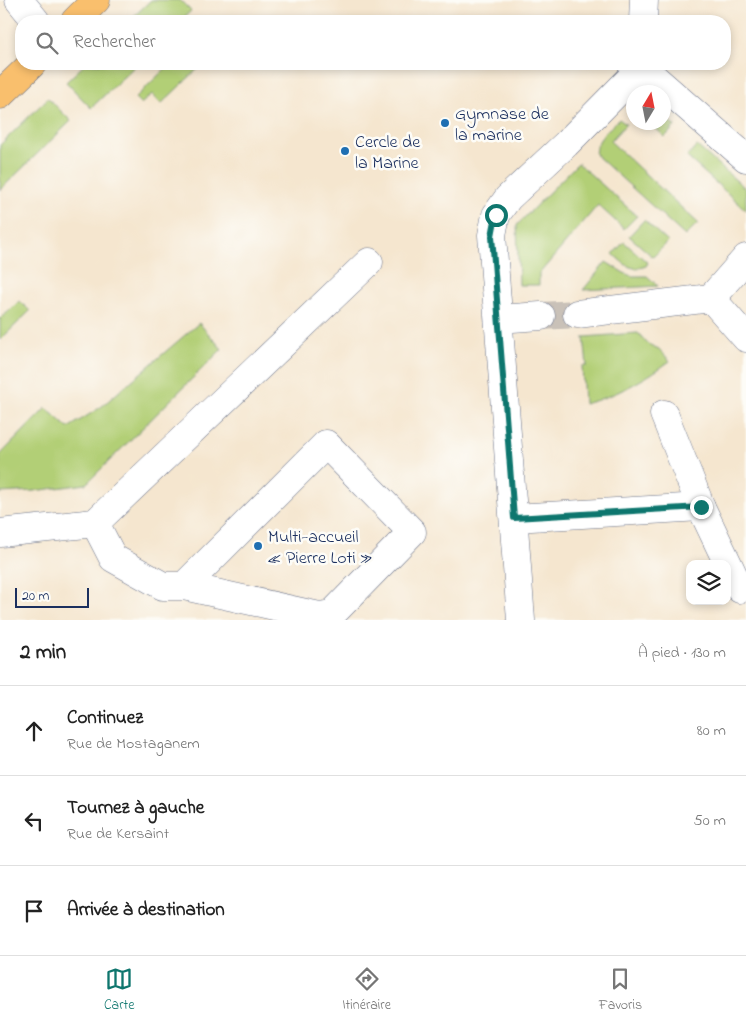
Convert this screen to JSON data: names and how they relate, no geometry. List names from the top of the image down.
{
  "places": ["Gymnase de la marine", "Cercle de la Marine", "Multi-accueil « Pierre Loti »"],
  "scale_bar": "20 m",
  "north": "top",
  "page": {
    "search": "Rechercher",
    "scale": "20 m",
    "heading": ["2 min", "À pied · 130 m"],
    "list": [
      ["Continuez", "Rue de Mostaganem", "80 m"],
      ["Tournez à gauche", "Rue de Kersaint", "50 m"],
      "Arrivée à destination"
    ],
    "nav": ["Carte", "Itinéraire", "Favoris"]
  }
}
